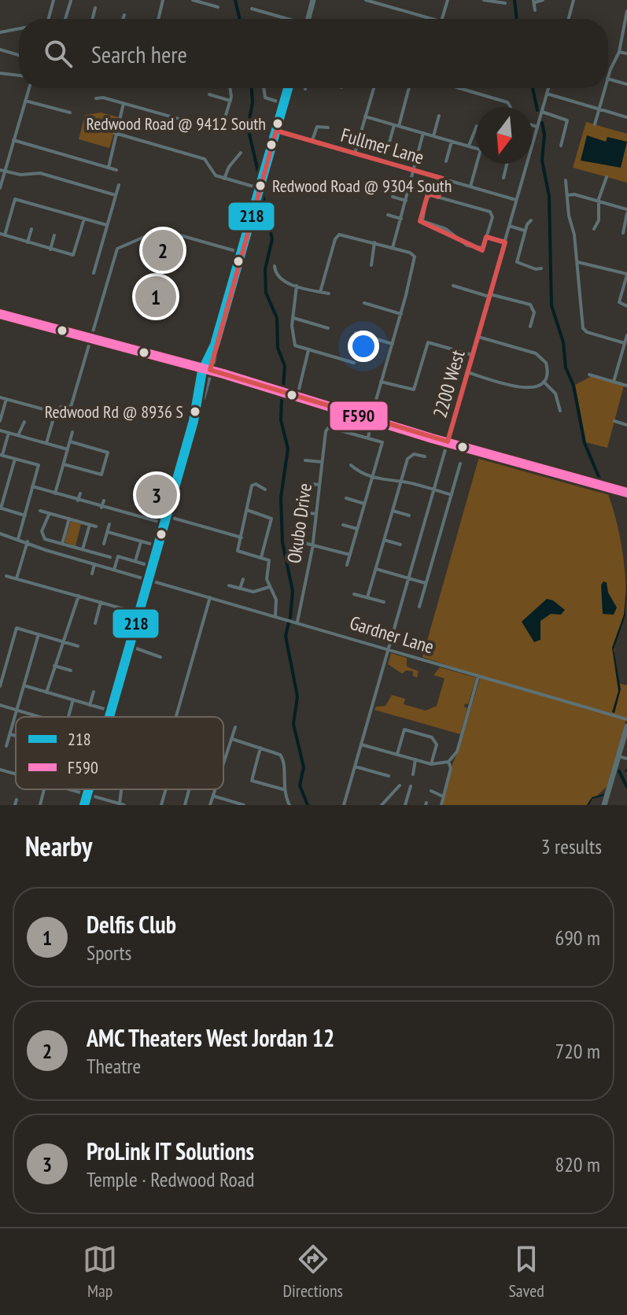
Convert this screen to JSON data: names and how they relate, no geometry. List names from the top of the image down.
{
  "streets": {
    "street": [
      "Fullmer Lane",
      "2200 West",
      "Okubo Drive",
      "Gardner Lane"
    ]
  },
  "crossings": [
    ["Fullmer Lane", "2200 West"],
    ["2200 West", "Gardner Lane"],
    ["Okubo Drive", "Gardner Lane"]
  ],
  "places": ["Redwood Road @ 9412 South", "Redwood Road @ 9304 South", "Redwood Rd @ 8936 S"],
  "lines": ["transit line 218", "transit line F590"],
  "legend": ["218", "F590"],
  "north": "bottom",
  "page": {
    "search": "Search here",
    "pins": ["2", "1", "3"],
    "heading": ["Nearby", "3 results"],
    "list": [
      {
        "mark": "1",
        "name": "Delfis Club",
        "note": "Sports",
        "value": "690 m"
      },
      {
        "mark": "2",
        "name": "AMC Theaters West Jordan 12",
        "note": "Theatre",
        "value": "720 m"
      },
      {
        "mark": "3",
        "name": "ProLink IT Solutions",
        "note": "Temple · Redwood Road",
        "value": "820 m"
      }
    ],
    "nav": ["Map", "Directions", "Saved"]
  }
}
